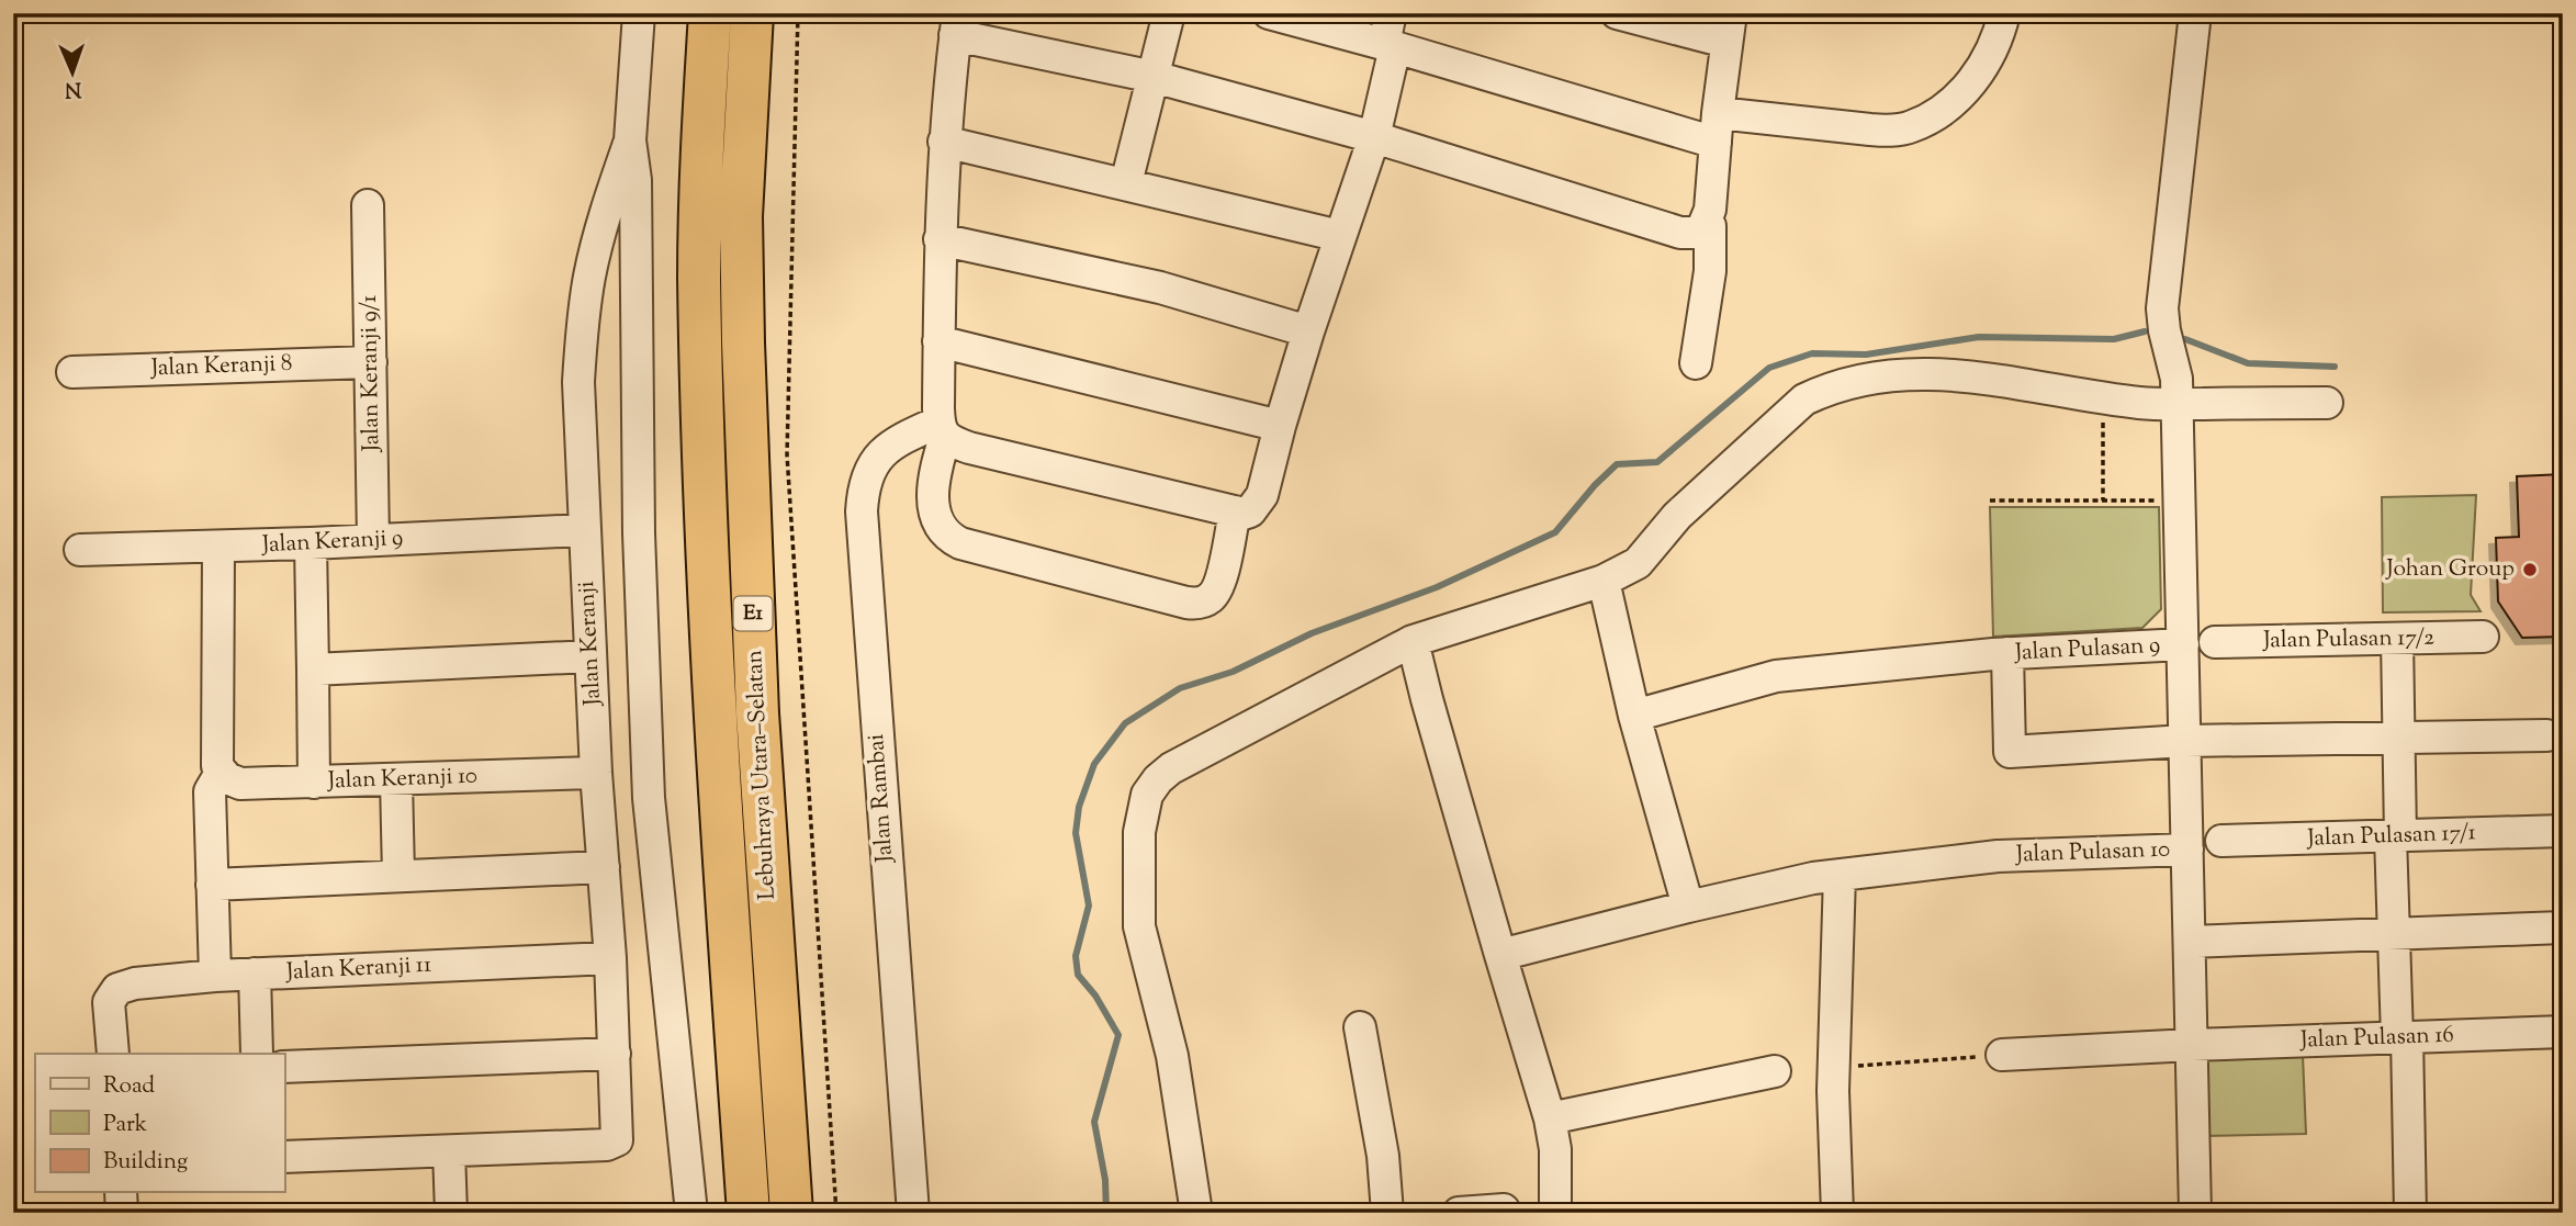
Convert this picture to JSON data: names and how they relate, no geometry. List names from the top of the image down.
{
  "streets": {
    "highway": ["E1", "Lebuhraya Utara–Selatan"],
    "street": [
      "Jalan Keranji 8",
      "Jalan Keranji 9/1",
      "Jalan Keranji 9",
      "Jalan Pulasan 17/2",
      "Jalan Keranji",
      "Jalan Pulasan 9",
      "Jalan Keranji 10",
      "Jalan Rambai",
      "Jalan Pulasan 17/1",
      "Jalan Pulasan 10",
      "Jalan Keranji 11",
      "Jalan Pulasan 16"
    ]
  },
  "crossings": [
    ["Jalan Keranji 8", "Jalan Keranji 9/1"],
    ["Jalan Keranji 9/1", "Jalan Keranji 9"],
    ["Jalan Keranji 9", "Jalan Keranji"],
    ["Jalan Keranji", "Jalan Keranji 10"],
    ["Jalan Keranji", "Jalan Keranji 11"]
  ],
  "places": ["Johan Group"],
  "legend": ["Road", "Park", "Building"],
  "north": "bottom"
}
